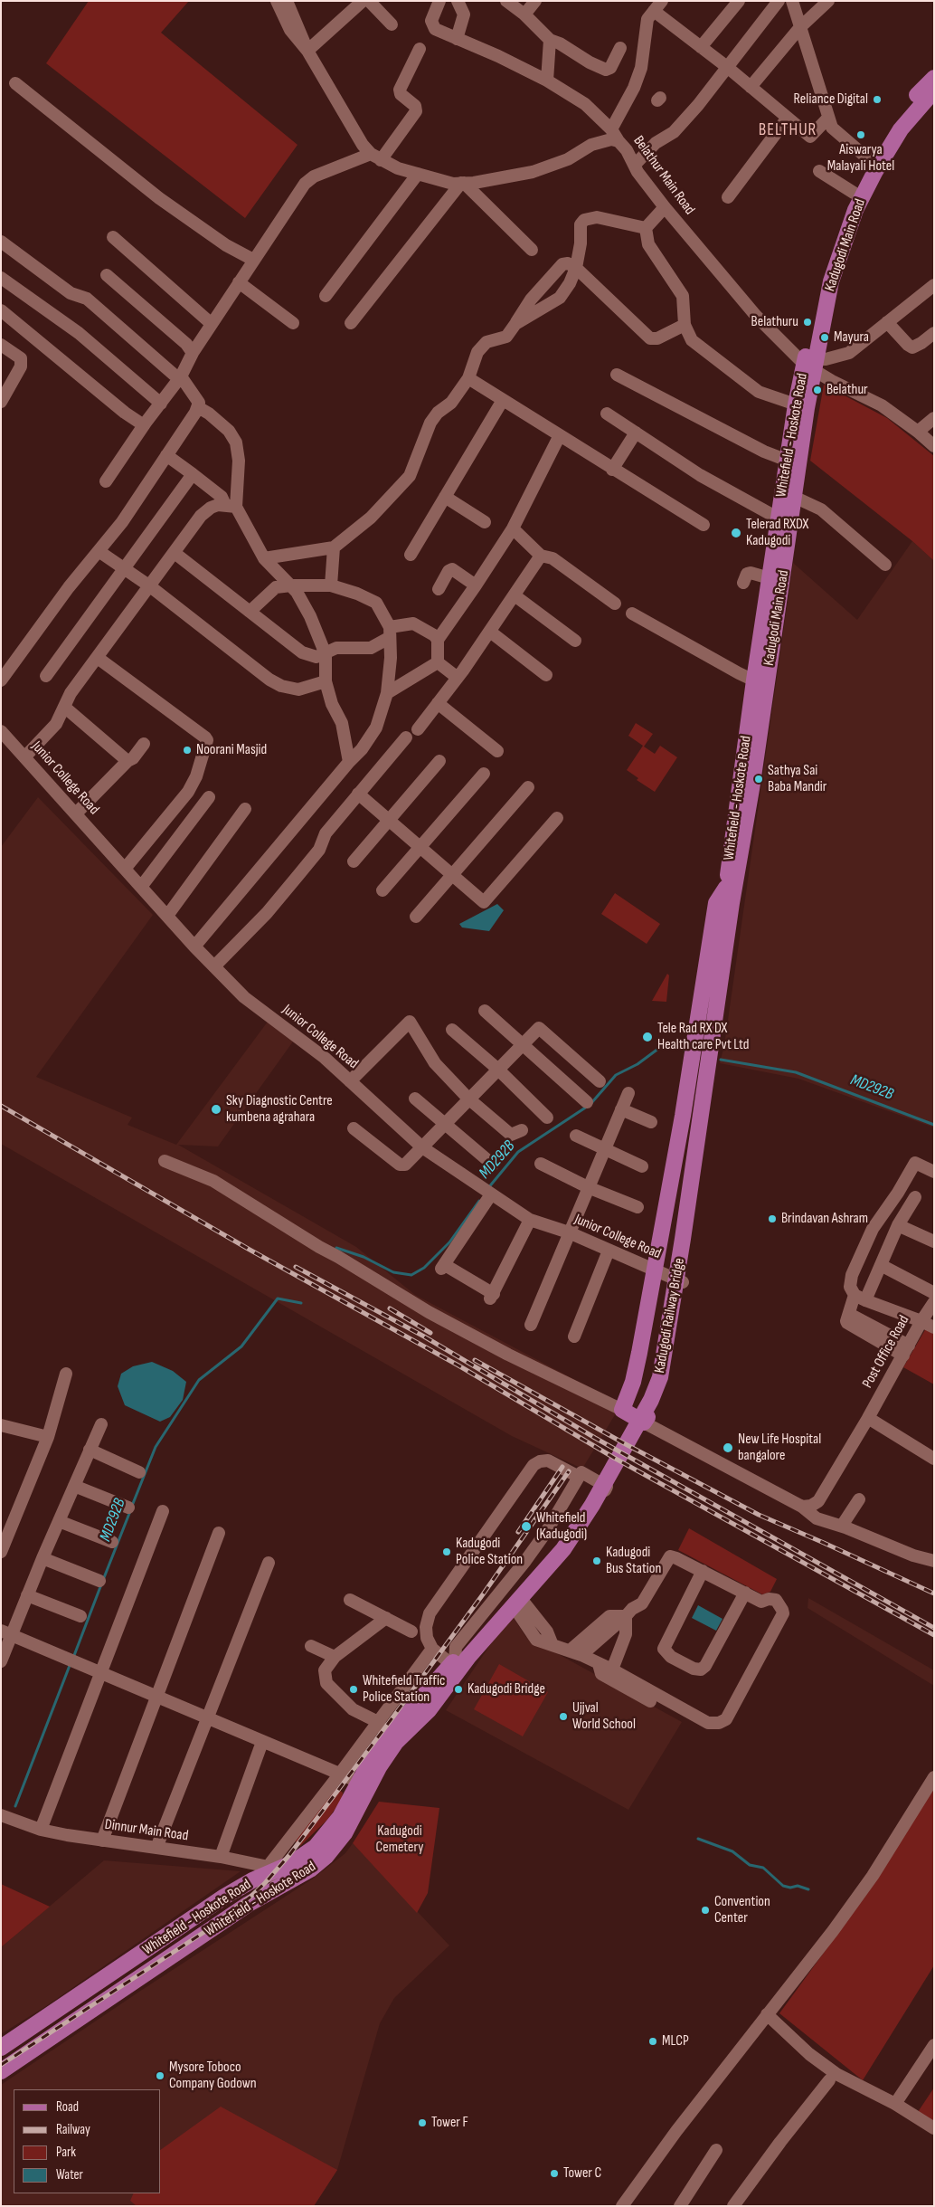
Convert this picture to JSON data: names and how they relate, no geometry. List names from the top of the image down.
{
  "streets": {
    "main road": [
      "Kadugodi Main Road",
      "Whitefield - Hoskote Road",
      "Kadugodi Railway Bridge",
      "WhiteField - Hoskote Road"
    ],
    "street": [
      "Belathur Main Road",
      "Junior College Road",
      "Post Office Road",
      "Dinnur Main Road"
    ]
  },
  "crossings": [
    ["Belathur Main Road", "Kadugodi Main Road"],
    ["Belathur Main Road", "Whitefield - Hoskote Road"],
    ["Kadugodi Main Road", "Whitefield - Hoskote Road"],
    ["Kadugodi Main Road", "Kadugodi Railway Bridge"],
    ["Whitefield - Hoskote Road", "Kadugodi Railway Bridge"],
    ["Whitefield - Hoskote Road", "Dinnur Main Road"],
    ["Whitefield - Hoskote Road", "WhiteField - Hoskote Road"],
    ["Kadugodi Railway Bridge", "WhiteField - Hoskote Road"]
  ],
  "districts": ["BELTHUR"],
  "water": ["MD292B"],
  "parks": ["Kadugodi Cemetery"],
  "places": [
    "Reliance Digital",
    "Aiswarya Malayali Hotel",
    "Belathuru",
    "Mayura",
    "Belathur",
    "Telerad RXDX Kadugodi",
    "Noorani Masjid",
    "Sathya Sai Baba Mandir",
    "Tele Rad RX DX Health care Pvt Ltd",
    "Sky Diagnostic Centre kumbena agrahara",
    "Brindavan Ashram",
    "New Life Hospital bangalore",
    "Whitefield (Kadugodi)",
    "Kadugodi Police Station",
    "Kadugodi Bus Station",
    "Whitefield Traffic Police Station",
    "Kadugodi Bridge",
    "Ujjval World School",
    "Convention Center",
    "MLCP",
    "Mysore Toboco Company Godown",
    "Tower F",
    "Tower C"
  ],
  "legend": [
    "Road",
    "Railway",
    "Park",
    "Water"
  ]
}
